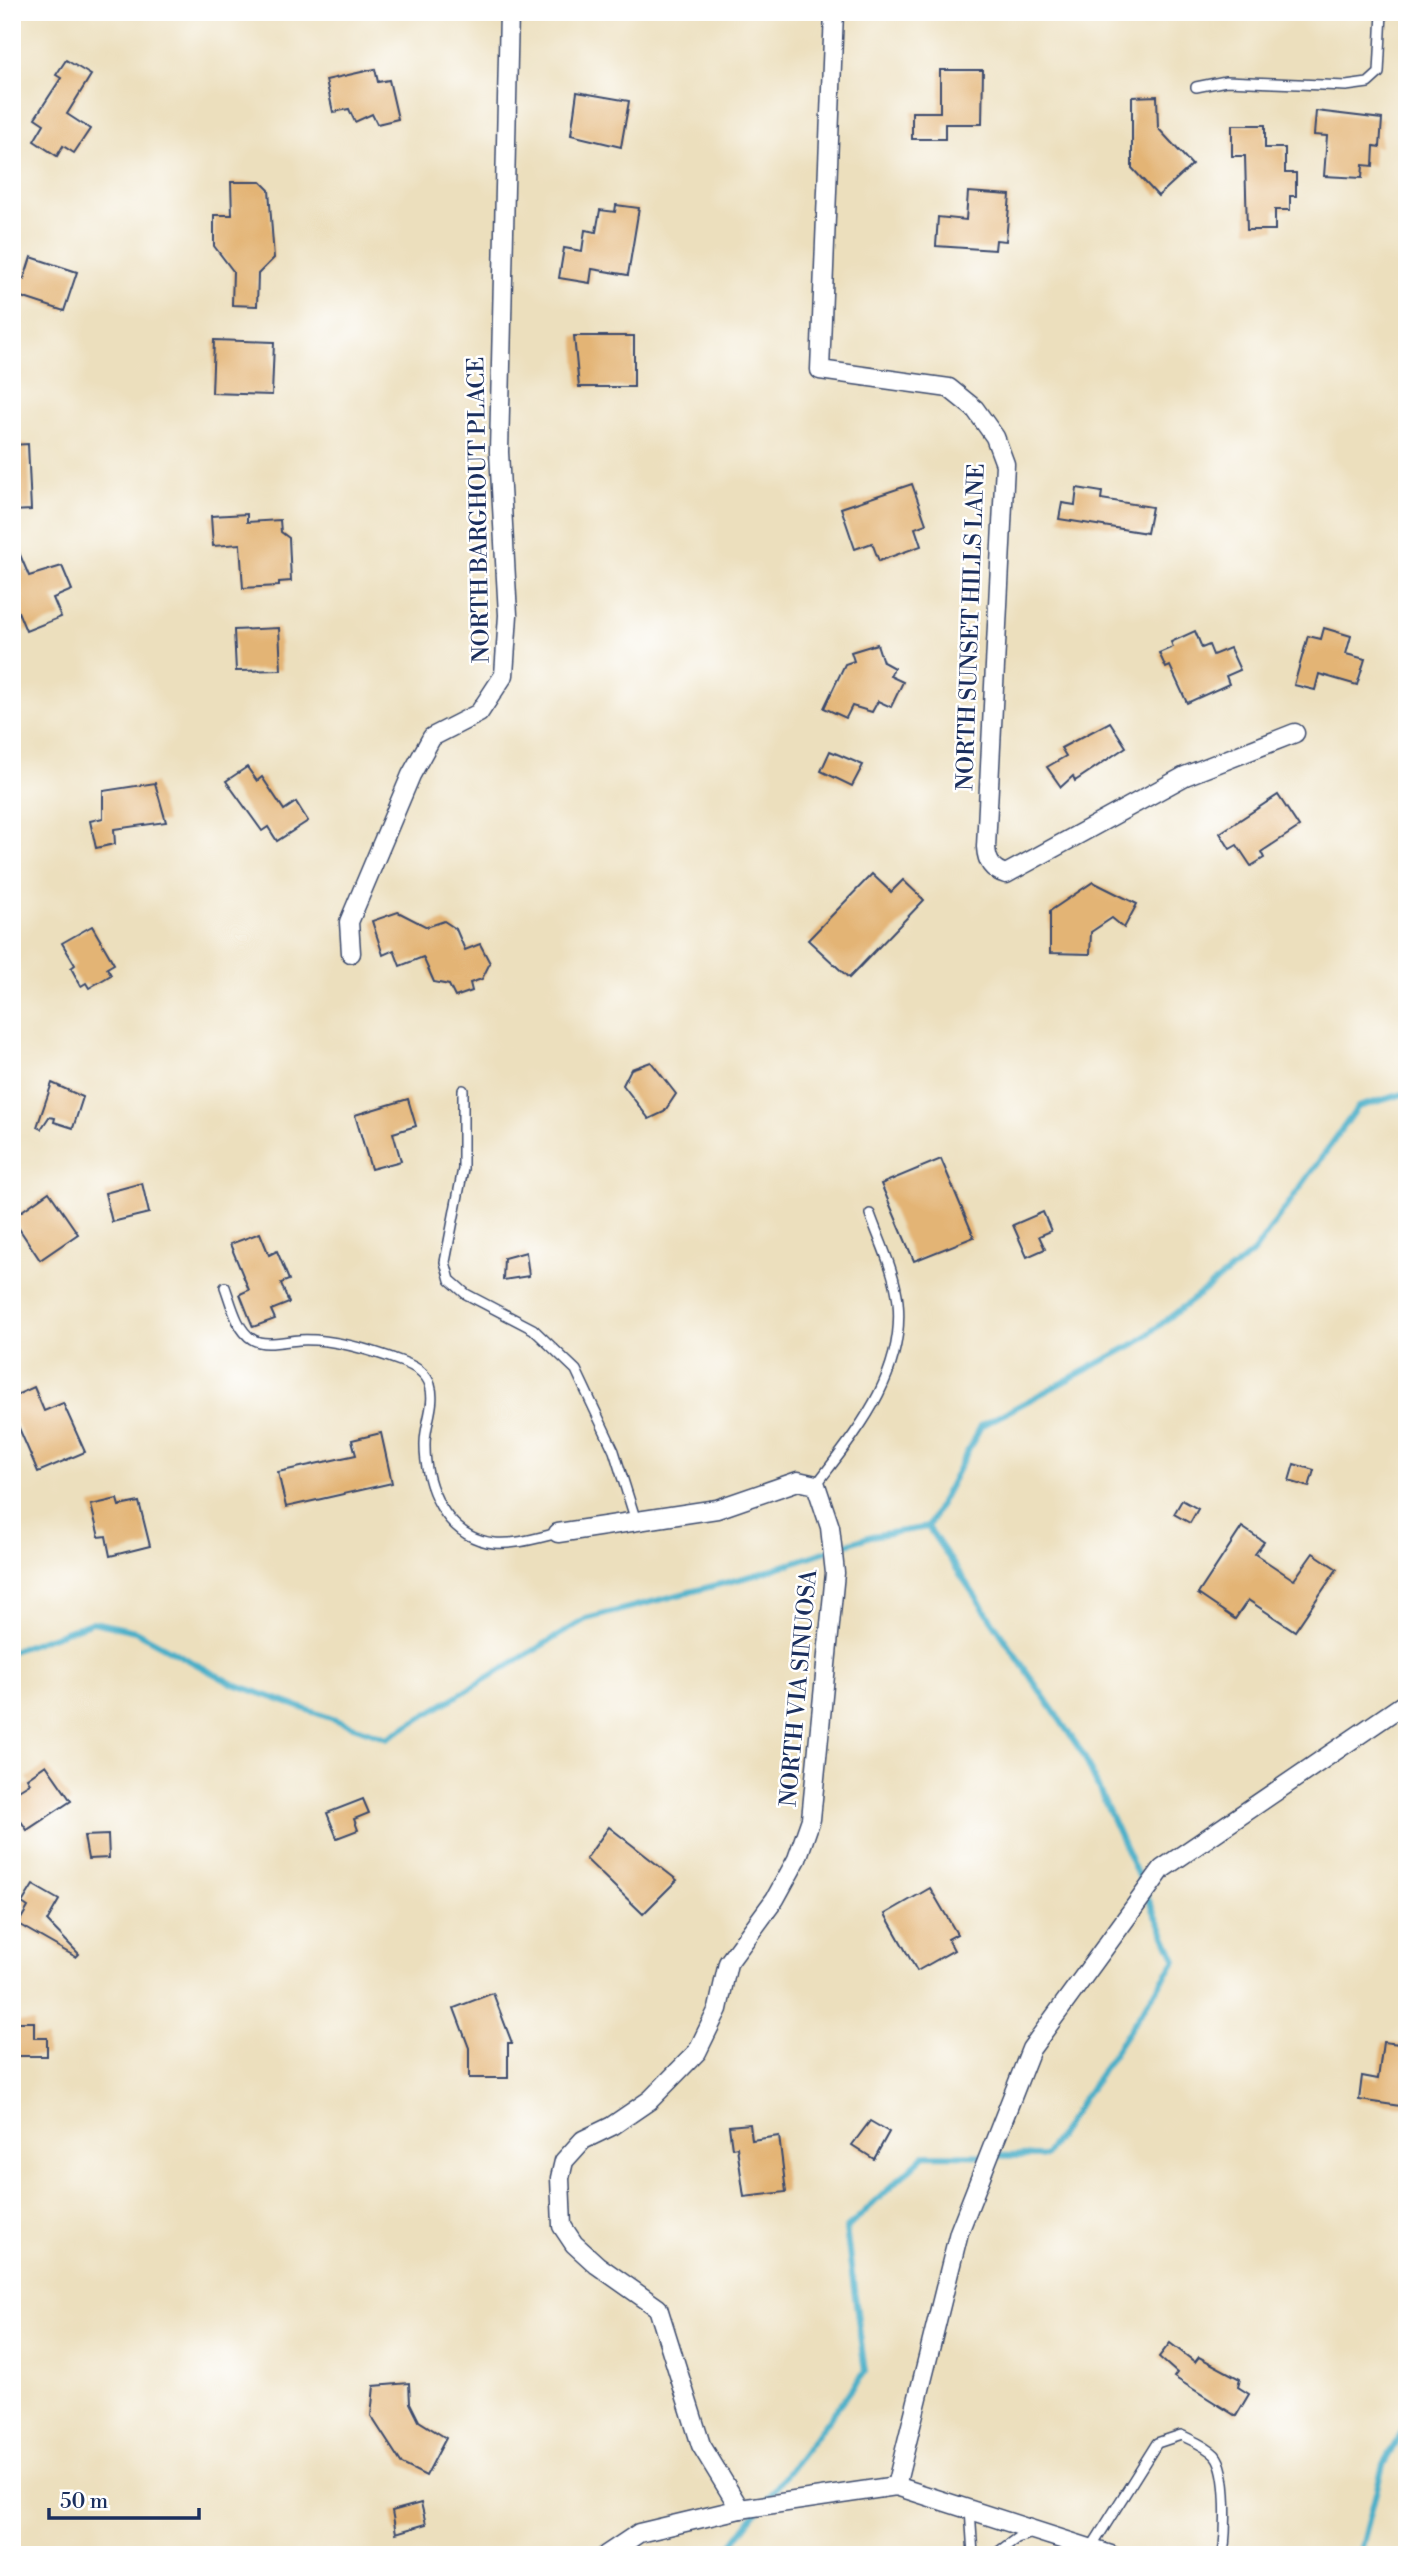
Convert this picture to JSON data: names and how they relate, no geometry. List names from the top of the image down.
{
  "streets": {
    "street": ["NORTH BARGHOUT PLACE", "NORTH SUNSET HILLS LANE", "NORTH VIA SINUOSA"]
  },
  "scale_bar": "50 m"
}
